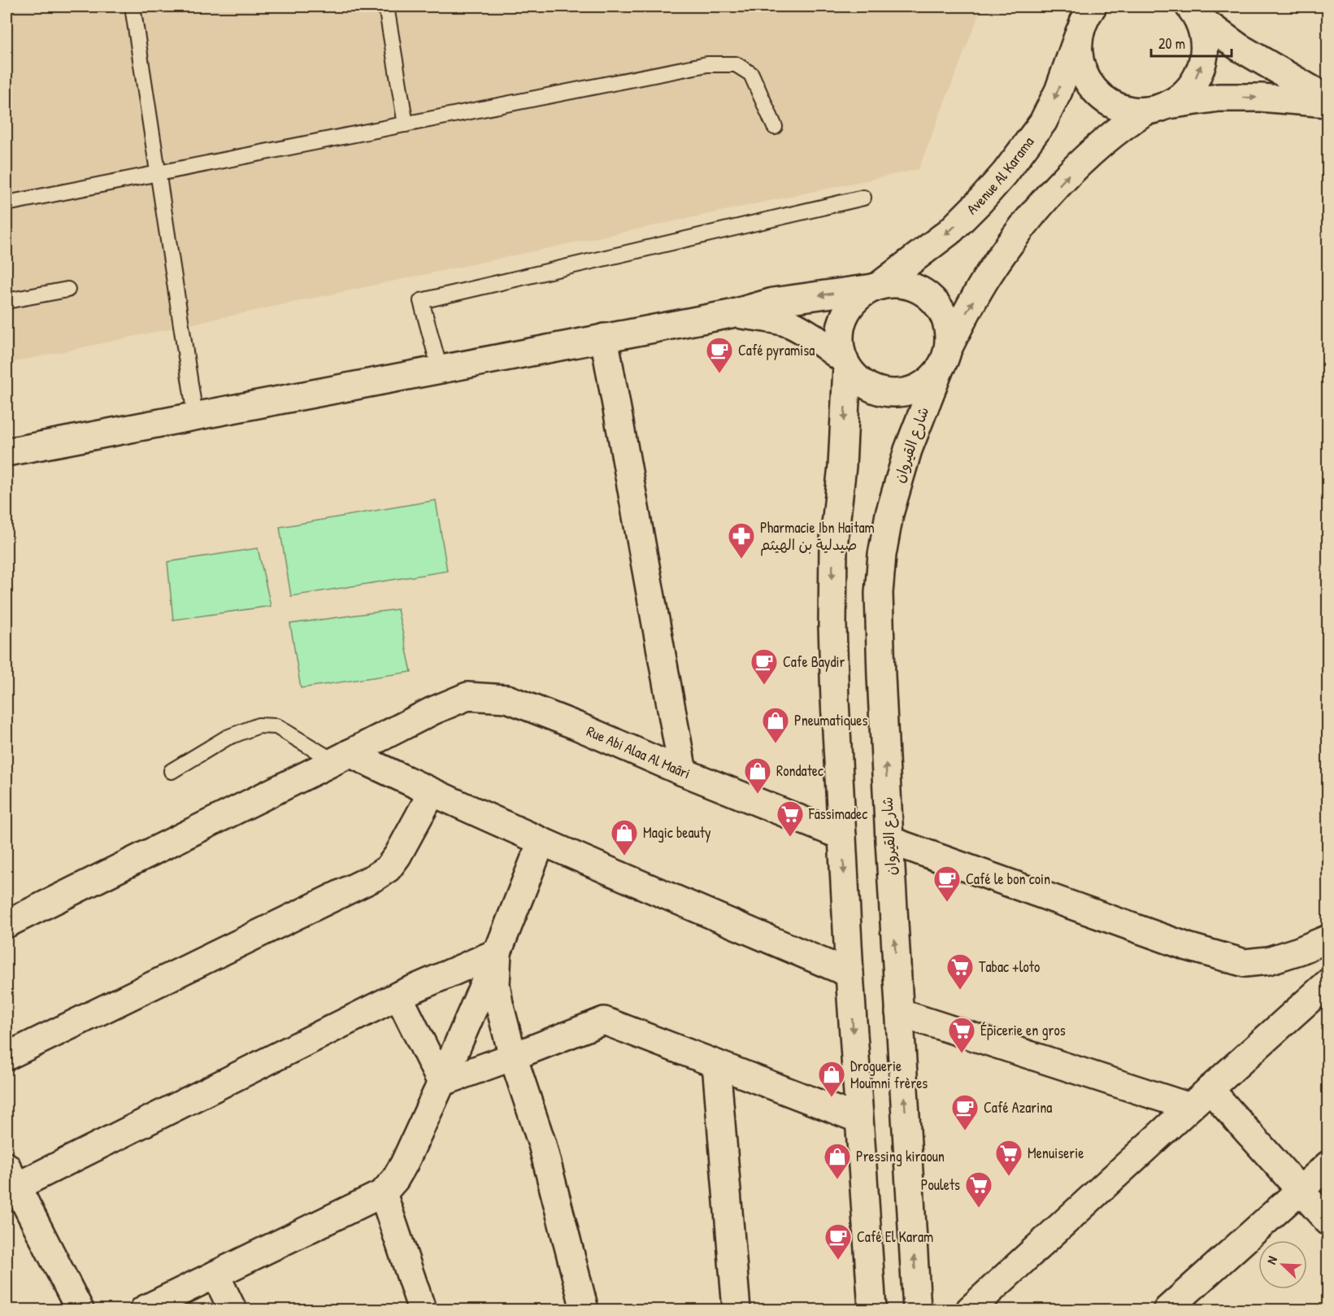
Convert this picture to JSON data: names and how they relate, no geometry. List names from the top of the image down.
{
  "streets": {
    "street": ["Avenue Al Karama", "شارع القيروان", "Rue Abi Alaa Al Maâri"]
  },
  "crossings": [
    ["Avenue Al Karama", "شارع القيروان"]
  ],
  "places": {
    "cafe": [
      "Café pyramisa",
      "Cafe Baydir",
      "Café le bon coin",
      "Café Azarina",
      "Café El Karam"
    ],
    "pharmacy": ["Pharmacie Ibn Haitam صيدلية بن الهيثم"],
    "shop": [
      "Pneumatiques",
      "Rondatec",
      "Magic beauty",
      "Droguerie Moumni frères",
      "Pressing kiraoun"
    ],
    "supermarket": [
      "Fassimadec",
      "Tabac +loto",
      "Épicerie en gros",
      "Menuiserie",
      "Poulets"
    ]
  },
  "scale_bar": "20 m",
  "north": "top left"
}
